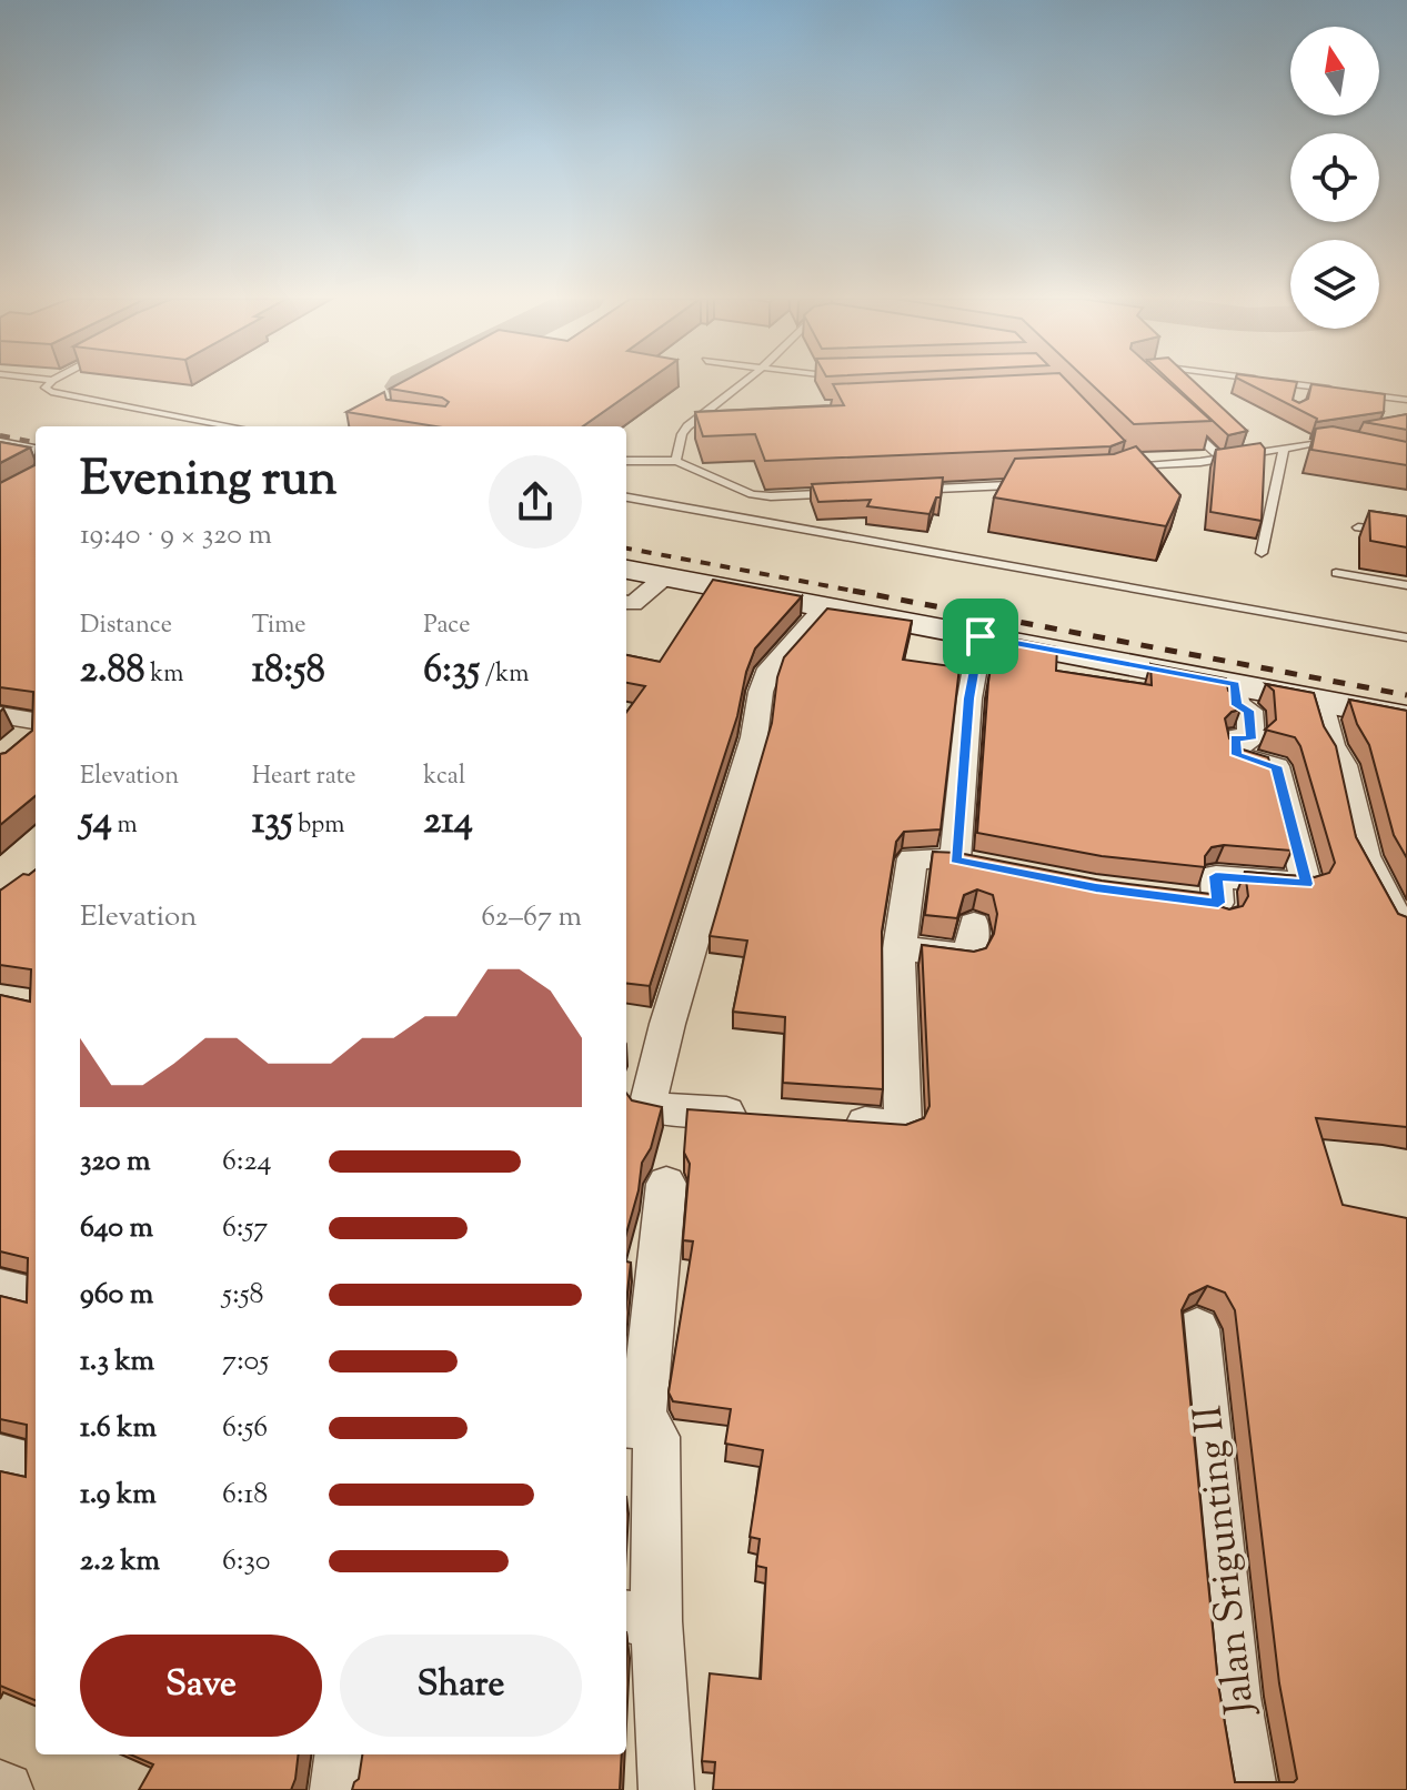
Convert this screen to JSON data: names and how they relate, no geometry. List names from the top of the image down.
{
  "streets": {
    "street": ["Jalan Srigunting II"]
  },
  "north": "top",
  "page": {
    "heading": ["Evening run", "19:40 · 9 × 320 m"],
    "stats": [
      ["Distance", "2.88 km"],
      ["Time", "18:58"],
      ["Pace", "6:35 /km"],
      ["Elevation", "54 m"],
      ["Heart rate", "135 bpm"],
      ["kcal", "214"]
    ],
    "chart": ["Elevation", "62–67 m"],
    "list": [
      {
        "name": "320 m",
        "note": "6:24"
      },
      {
        "name": "640 m",
        "note": "6:57"
      },
      {
        "name": "960 m",
        "note": "5:58"
      },
      {
        "name": "1.3 km",
        "note": "7:05"
      },
      {
        "name": "1.6 km",
        "note": "6:56"
      },
      {
        "name": "1.9 km",
        "note": "6:18"
      },
      {
        "name": "2.2 km",
        "note": "6:30"
      }
    ],
    "buttons": ["Save", "Share"]
  }
}
